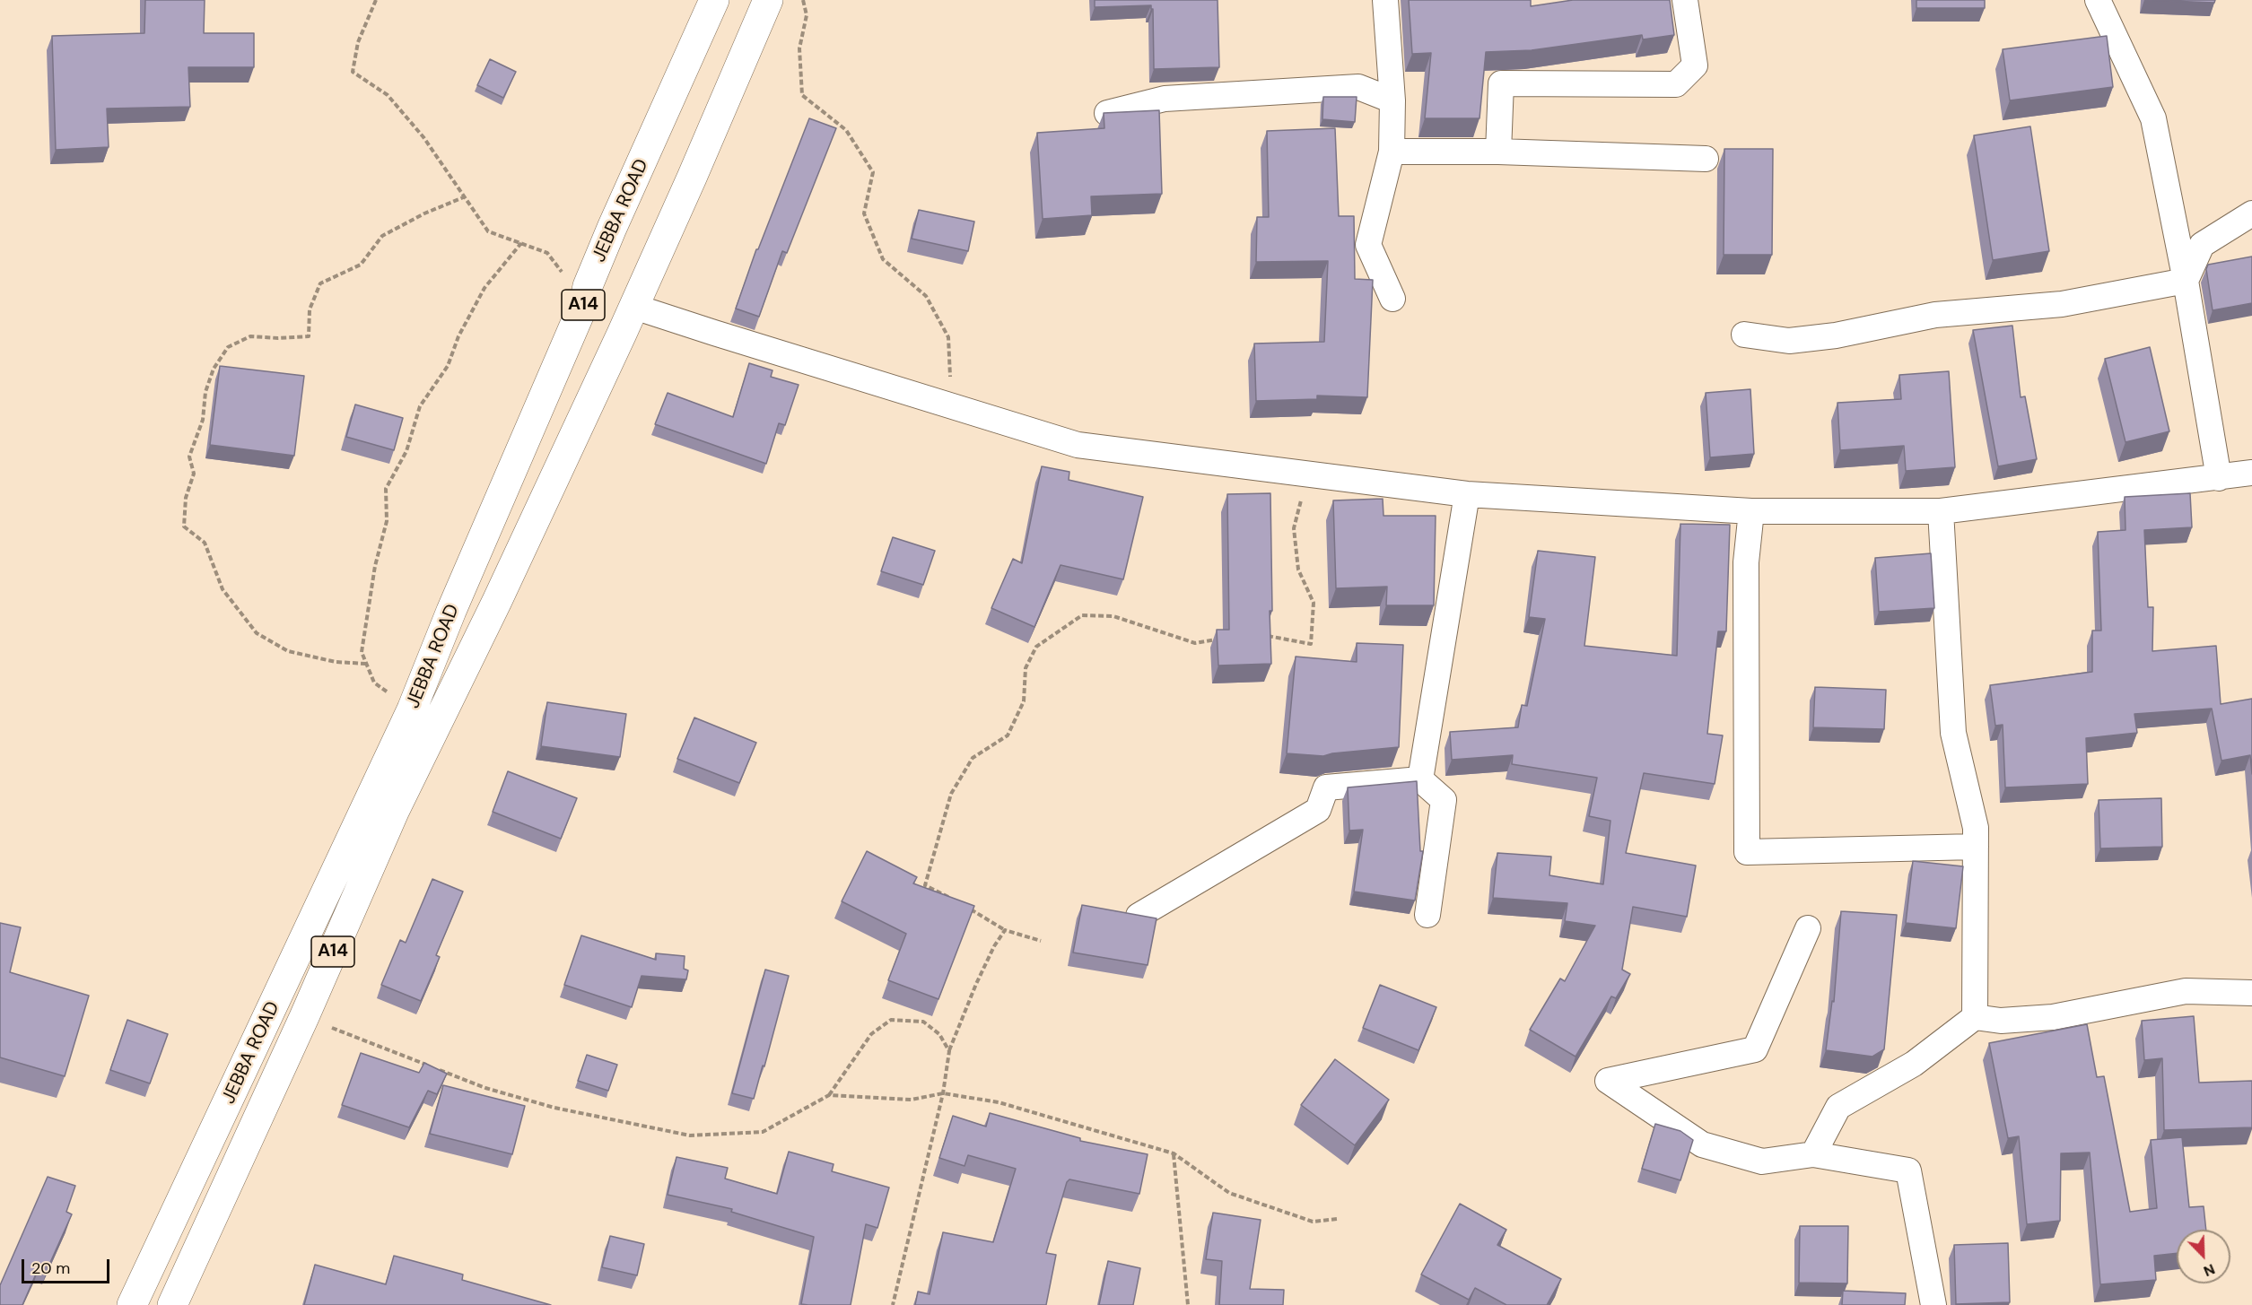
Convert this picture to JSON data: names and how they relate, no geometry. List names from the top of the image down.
{
  "streets": {
    "highway": ["JEBBA ROAD", "A14"]
  },
  "scale_bar": "20 m",
  "north": "bottom right"
}
